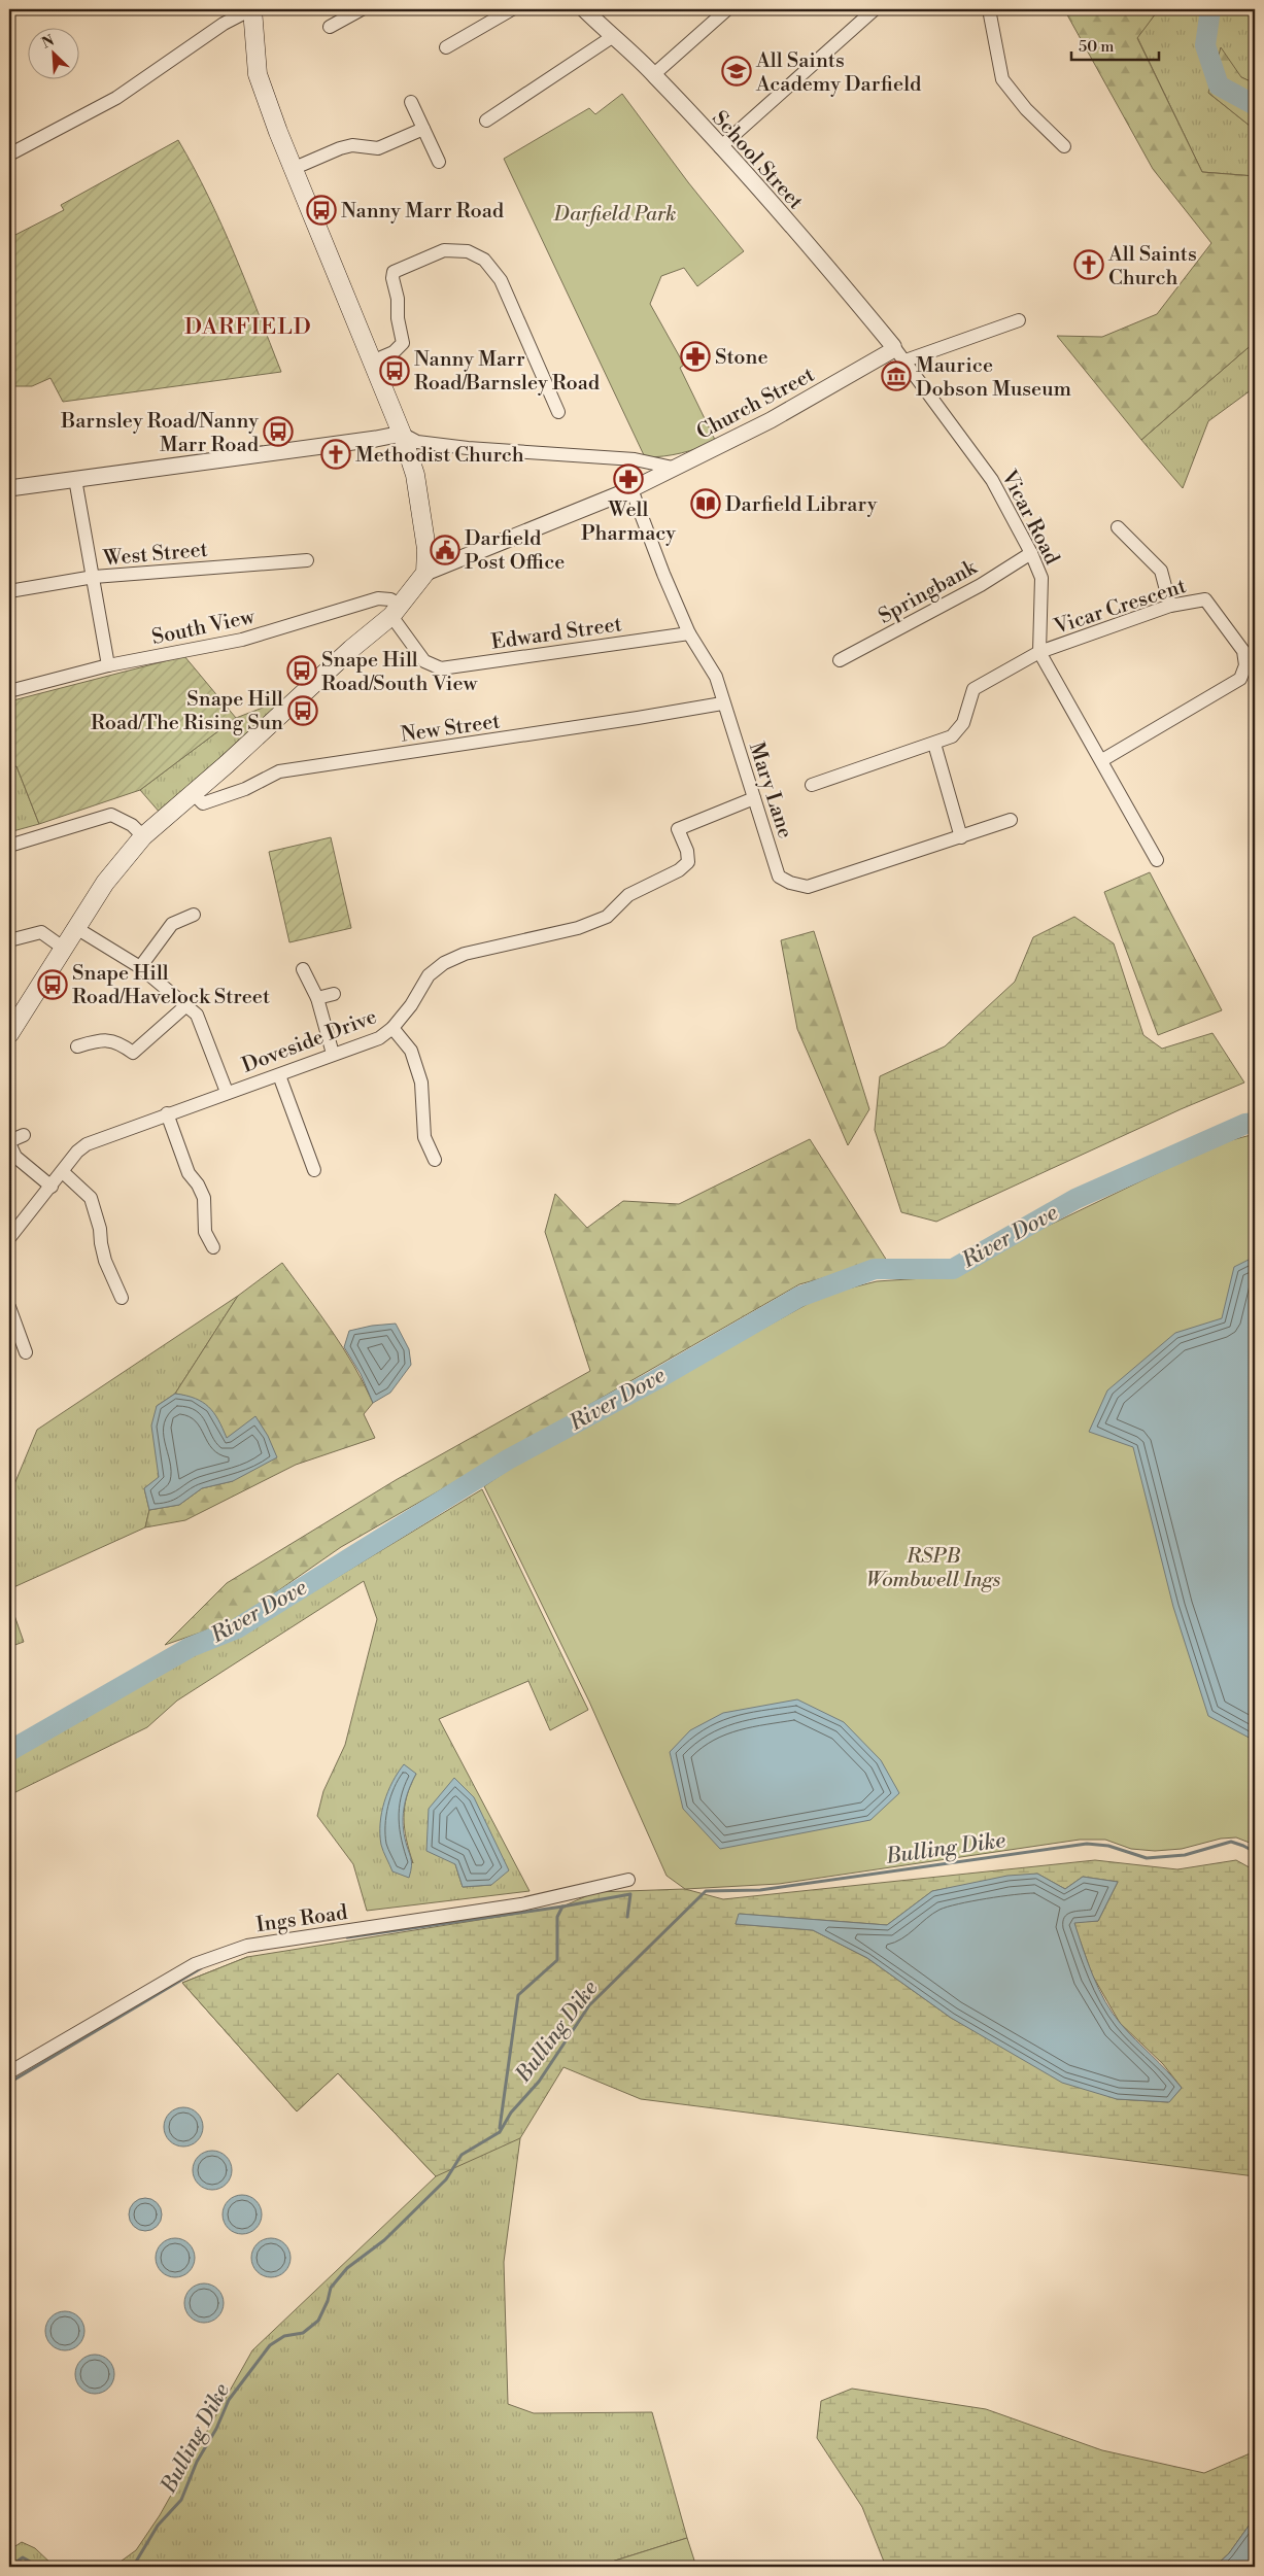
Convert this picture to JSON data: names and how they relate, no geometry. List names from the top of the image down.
{
  "streets": {
    "street": [
      "School Street",
      "Church Street",
      "Vicar Road",
      "West Street",
      "Springbank",
      "Vicar Crescent",
      "South View",
      "Edward Street",
      "New Street",
      "Mary Lane",
      "Doveside Drive",
      "Ings Road"
    ]
  },
  "crossings": [
    ["School Street", "Church Street"],
    ["School Street", "Vicar Road"],
    ["Church Street", "Vicar Road"],
    ["Church Street", "Mary Lane"],
    ["Vicar Road", "Springbank"],
    ["Vicar Road", "Vicar Crescent"],
    ["South View", "Edward Street"],
    ["Edward Street", "Mary Lane"],
    ["New Street", "Mary Lane"],
    ["Mary Lane", "Doveside Drive"]
  ],
  "districts": ["DARFIELD"],
  "water": ["River Dove", "Bulling Dike"],
  "parks": ["Darfield Park", "RSPB Wombwell Ings"],
  "places": {
    "school or university": ["All Saints Academy Darfield"],
    "bus stop": [
      "Nanny Marr Road",
      "Nanny Marr Road/Barnsley Road",
      "Barnsley Road/Nanny Marr Road",
      "Snape Hill Road/South View",
      "Snape Hill Road/The Rising Sun",
      "Snape Hill Road/Havelock Street"
    ],
    "church": ["All Saints Church", "Methodist Church"],
    "pharmacy": ["Stone", "Well Pharmacy"],
    "museum": ["Maurice Dobson Museum"],
    "library": ["Darfield Library"],
    "public building": ["Darfield Post Office"]
  },
  "scale_bar": "50 m",
  "north": "top left"
}
